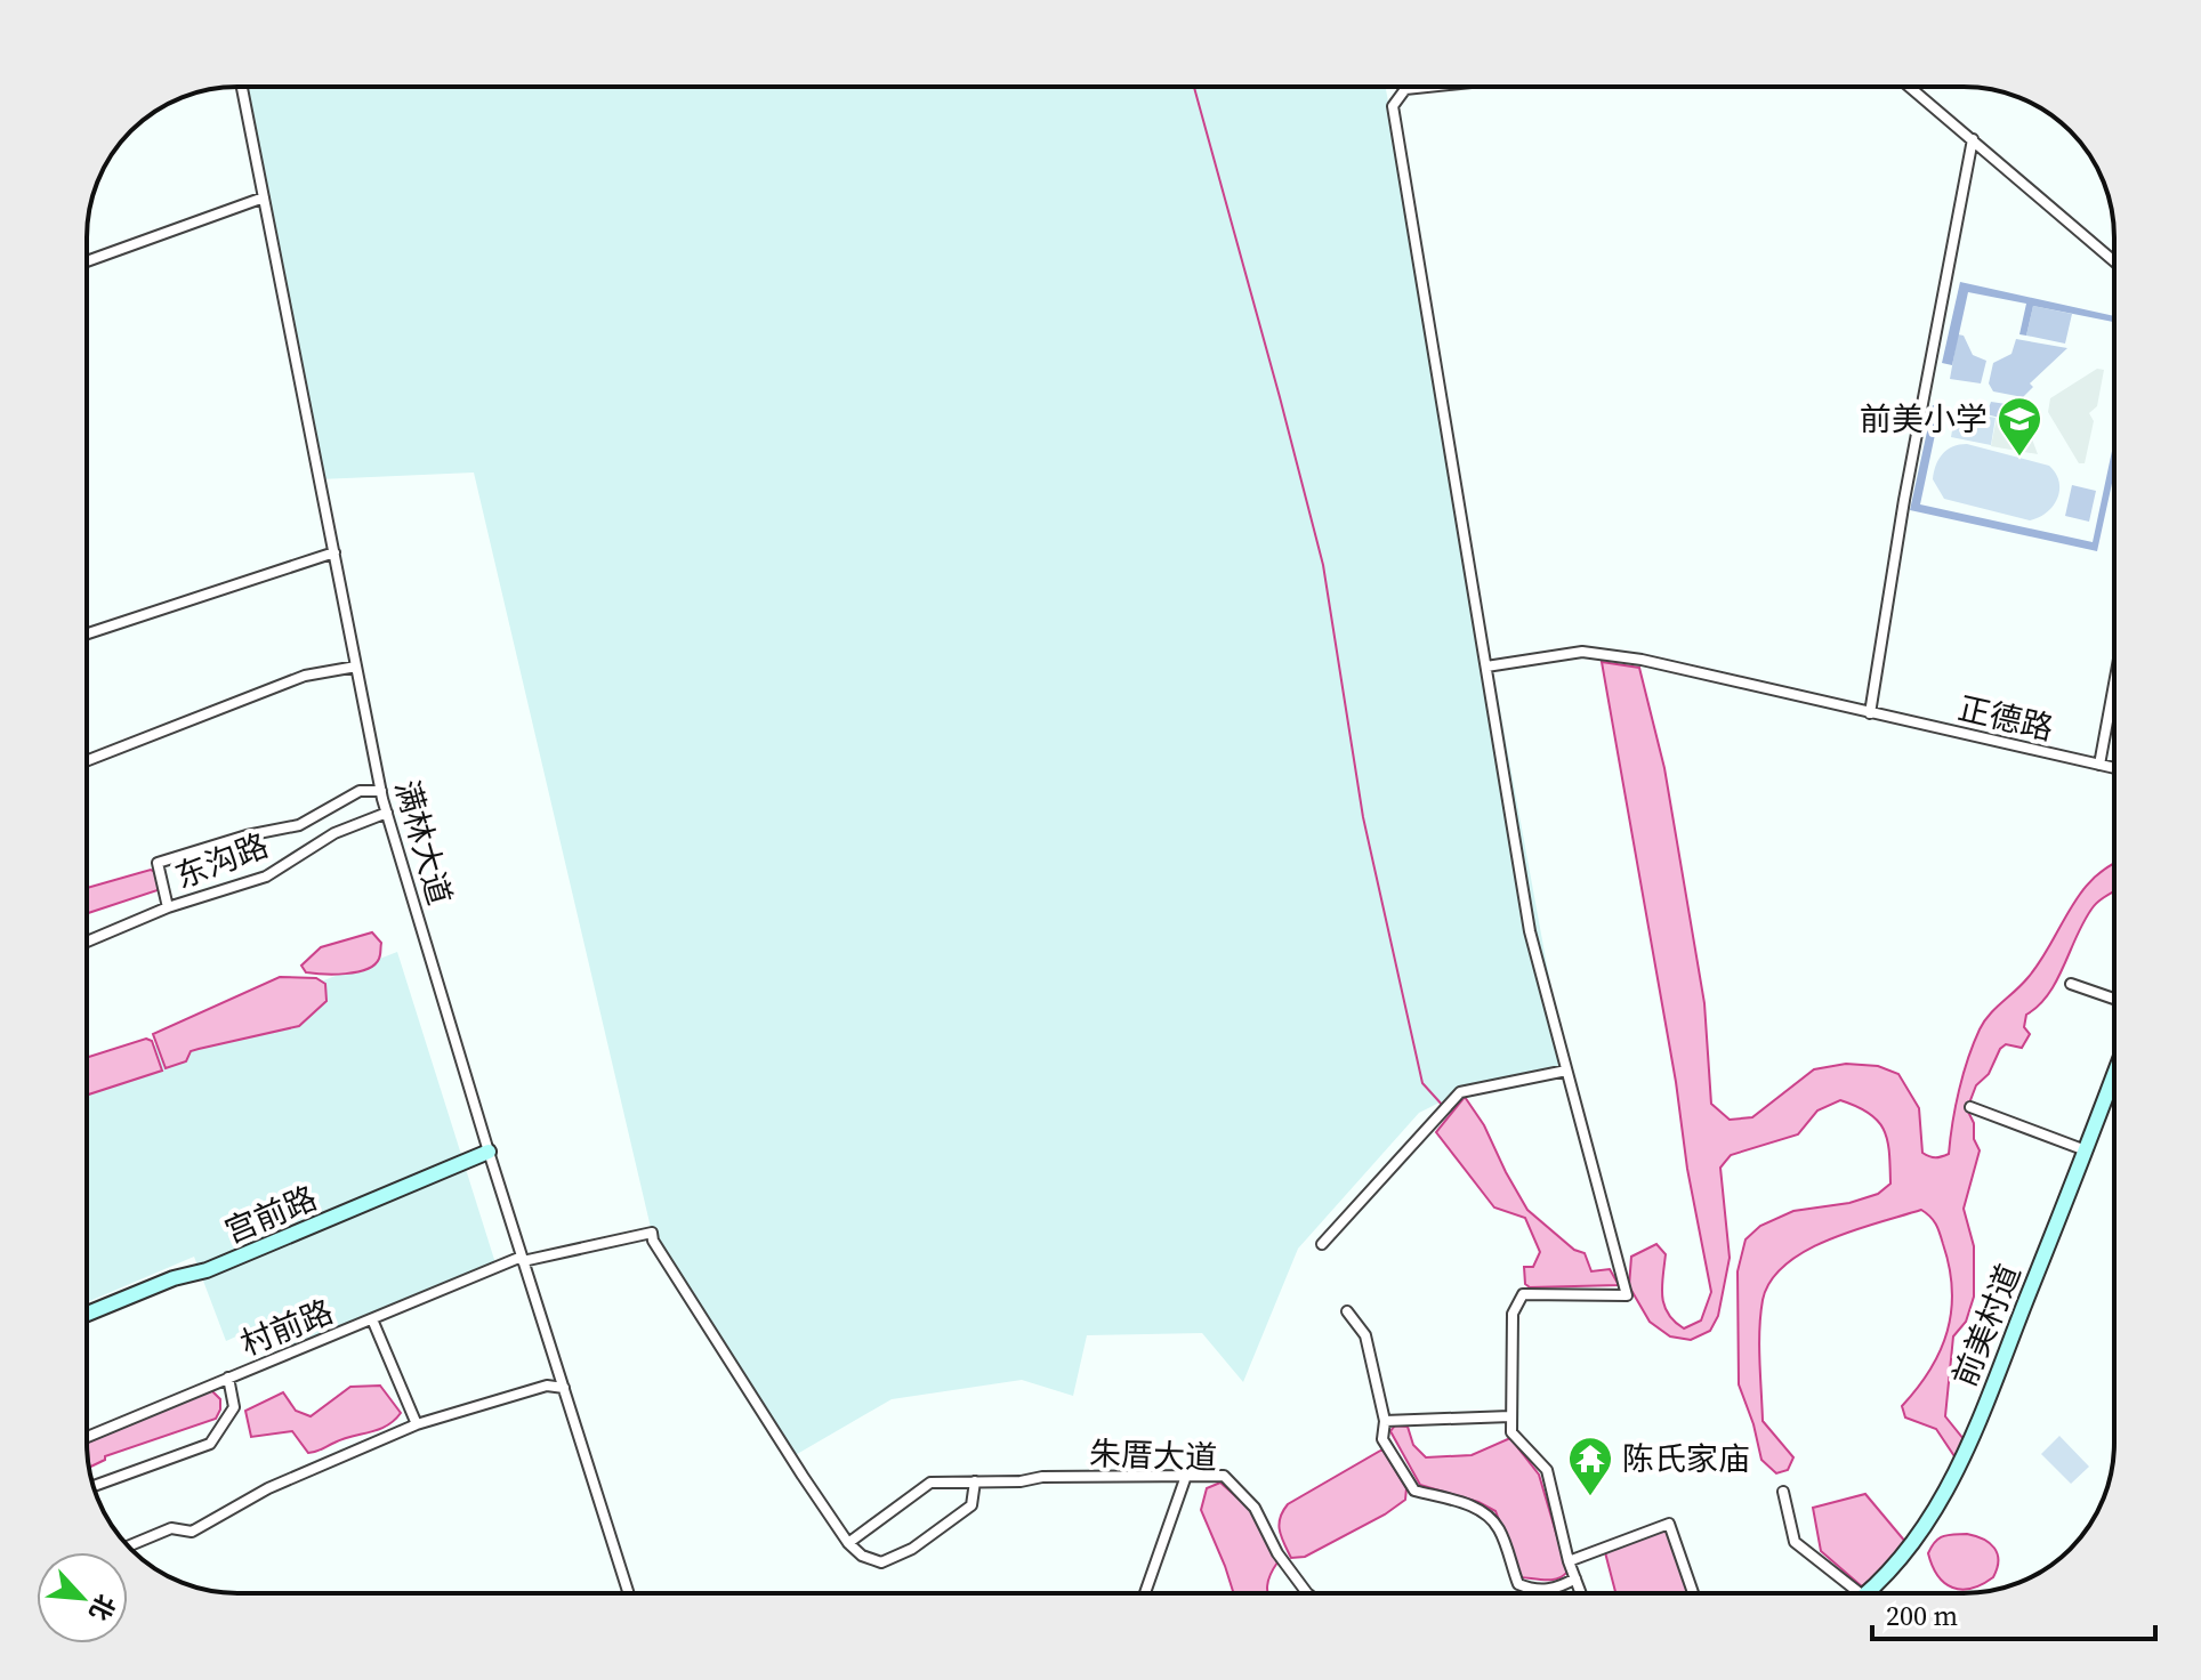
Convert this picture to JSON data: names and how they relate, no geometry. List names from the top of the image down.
{
  "streets": {
    "street": [
      "正德路",
      "满林大道",
      "东沟路",
      "宫前路",
      "前美村道",
      "村前路",
      "朱厝大道"
    ]
  },
  "crossings": [
    ["满林大道", "东沟路"],
    ["满林大道", "宫前路"],
    ["满林大道", "村前路"],
    ["村前路", "朱厝大道"]
  ],
  "places": {
    "school or university": ["前美小学"],
    "temple": ["陈氏家庙"]
  },
  "scale_bar": "200 m",
  "north": "bottom right"
}
